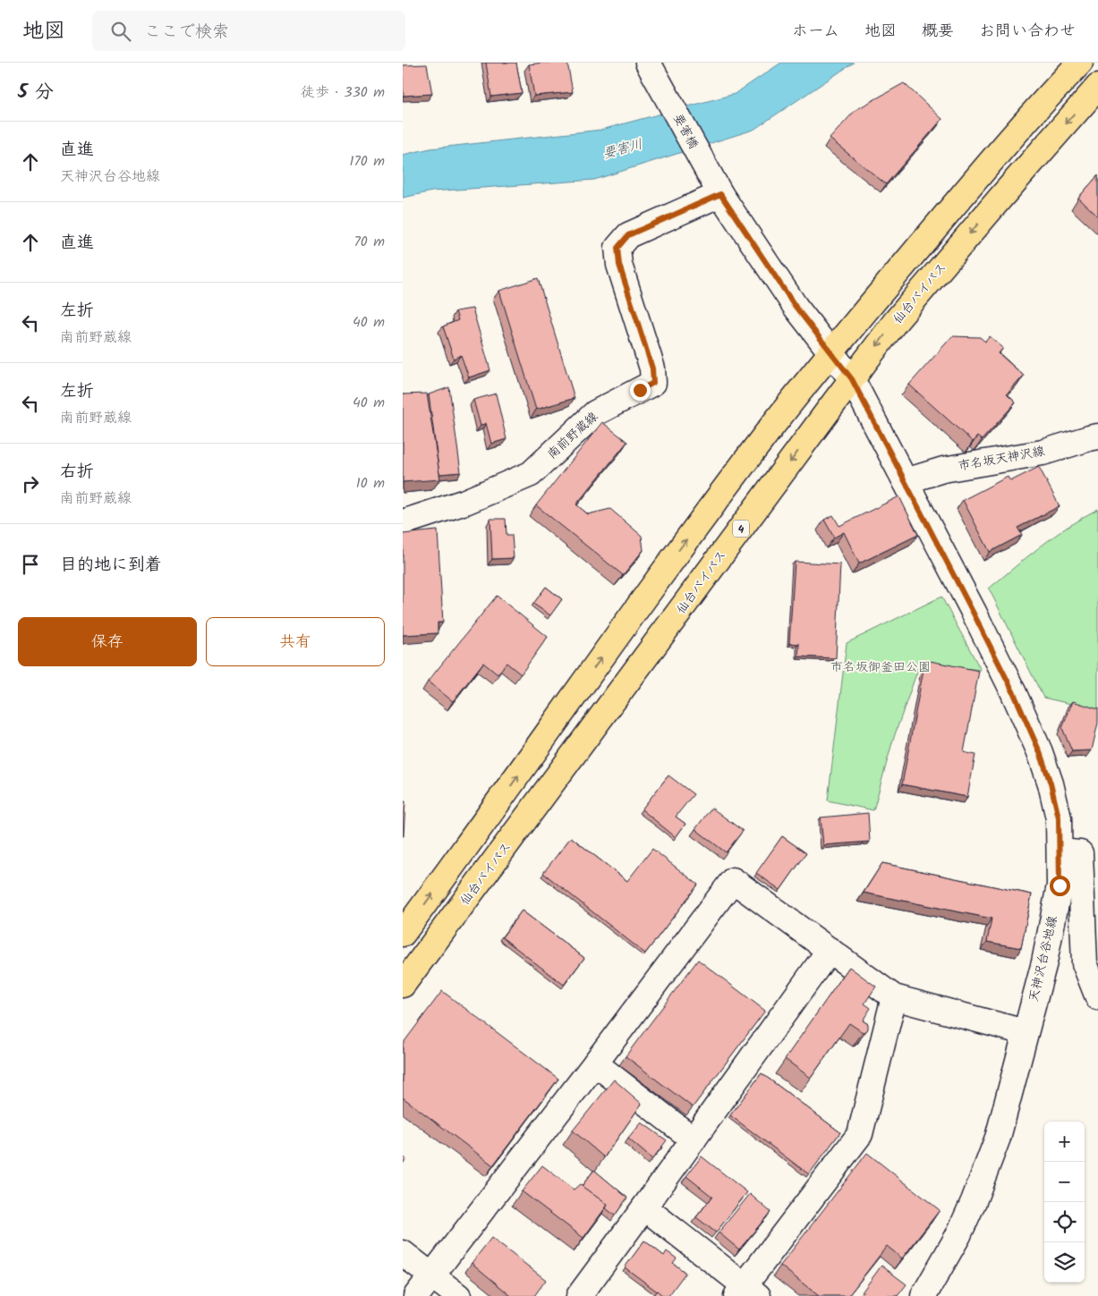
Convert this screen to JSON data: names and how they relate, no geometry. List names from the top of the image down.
{
  "streets": {
    "highway": ["仙台バイパス", "4"],
    "street": [
      "要害橋",
      "南前野蔵線",
      "市名坂天神沢線",
      "天神沢台谷地線"
    ]
  },
  "crossings": [
    ["要害橋", "南前野蔵線"],
    ["要害橋", "天神沢台谷地線"],
    ["仙台バイパス", "天神沢台谷地線"],
    ["市名坂天神沢線", "天神沢台谷地線"]
  ],
  "water": ["要害川"],
  "parks": ["市名坂御釜田公園"],
  "page": {
    "header": "地図",
    "search": "ここで検索",
    "nav": [
      "ホーム",
      "地図",
      "概要",
      "お問い合わせ"
    ],
    "heading": ["5 分", "徒歩 · 330 m"],
    "list": [
      ["直進", "天神沢台谷地線", "170 m"],
      ["直進", "70 m"],
      ["左折", "南前野蔵線", "40 m"],
      ["左折", "南前野蔵線", "40 m"],
      ["右折", "南前野蔵線", "10 m"],
      "目的地に到着"
    ],
    "buttons": ["保存", "共有"],
    "map_buttons": ["+", "−"]
  }
}
